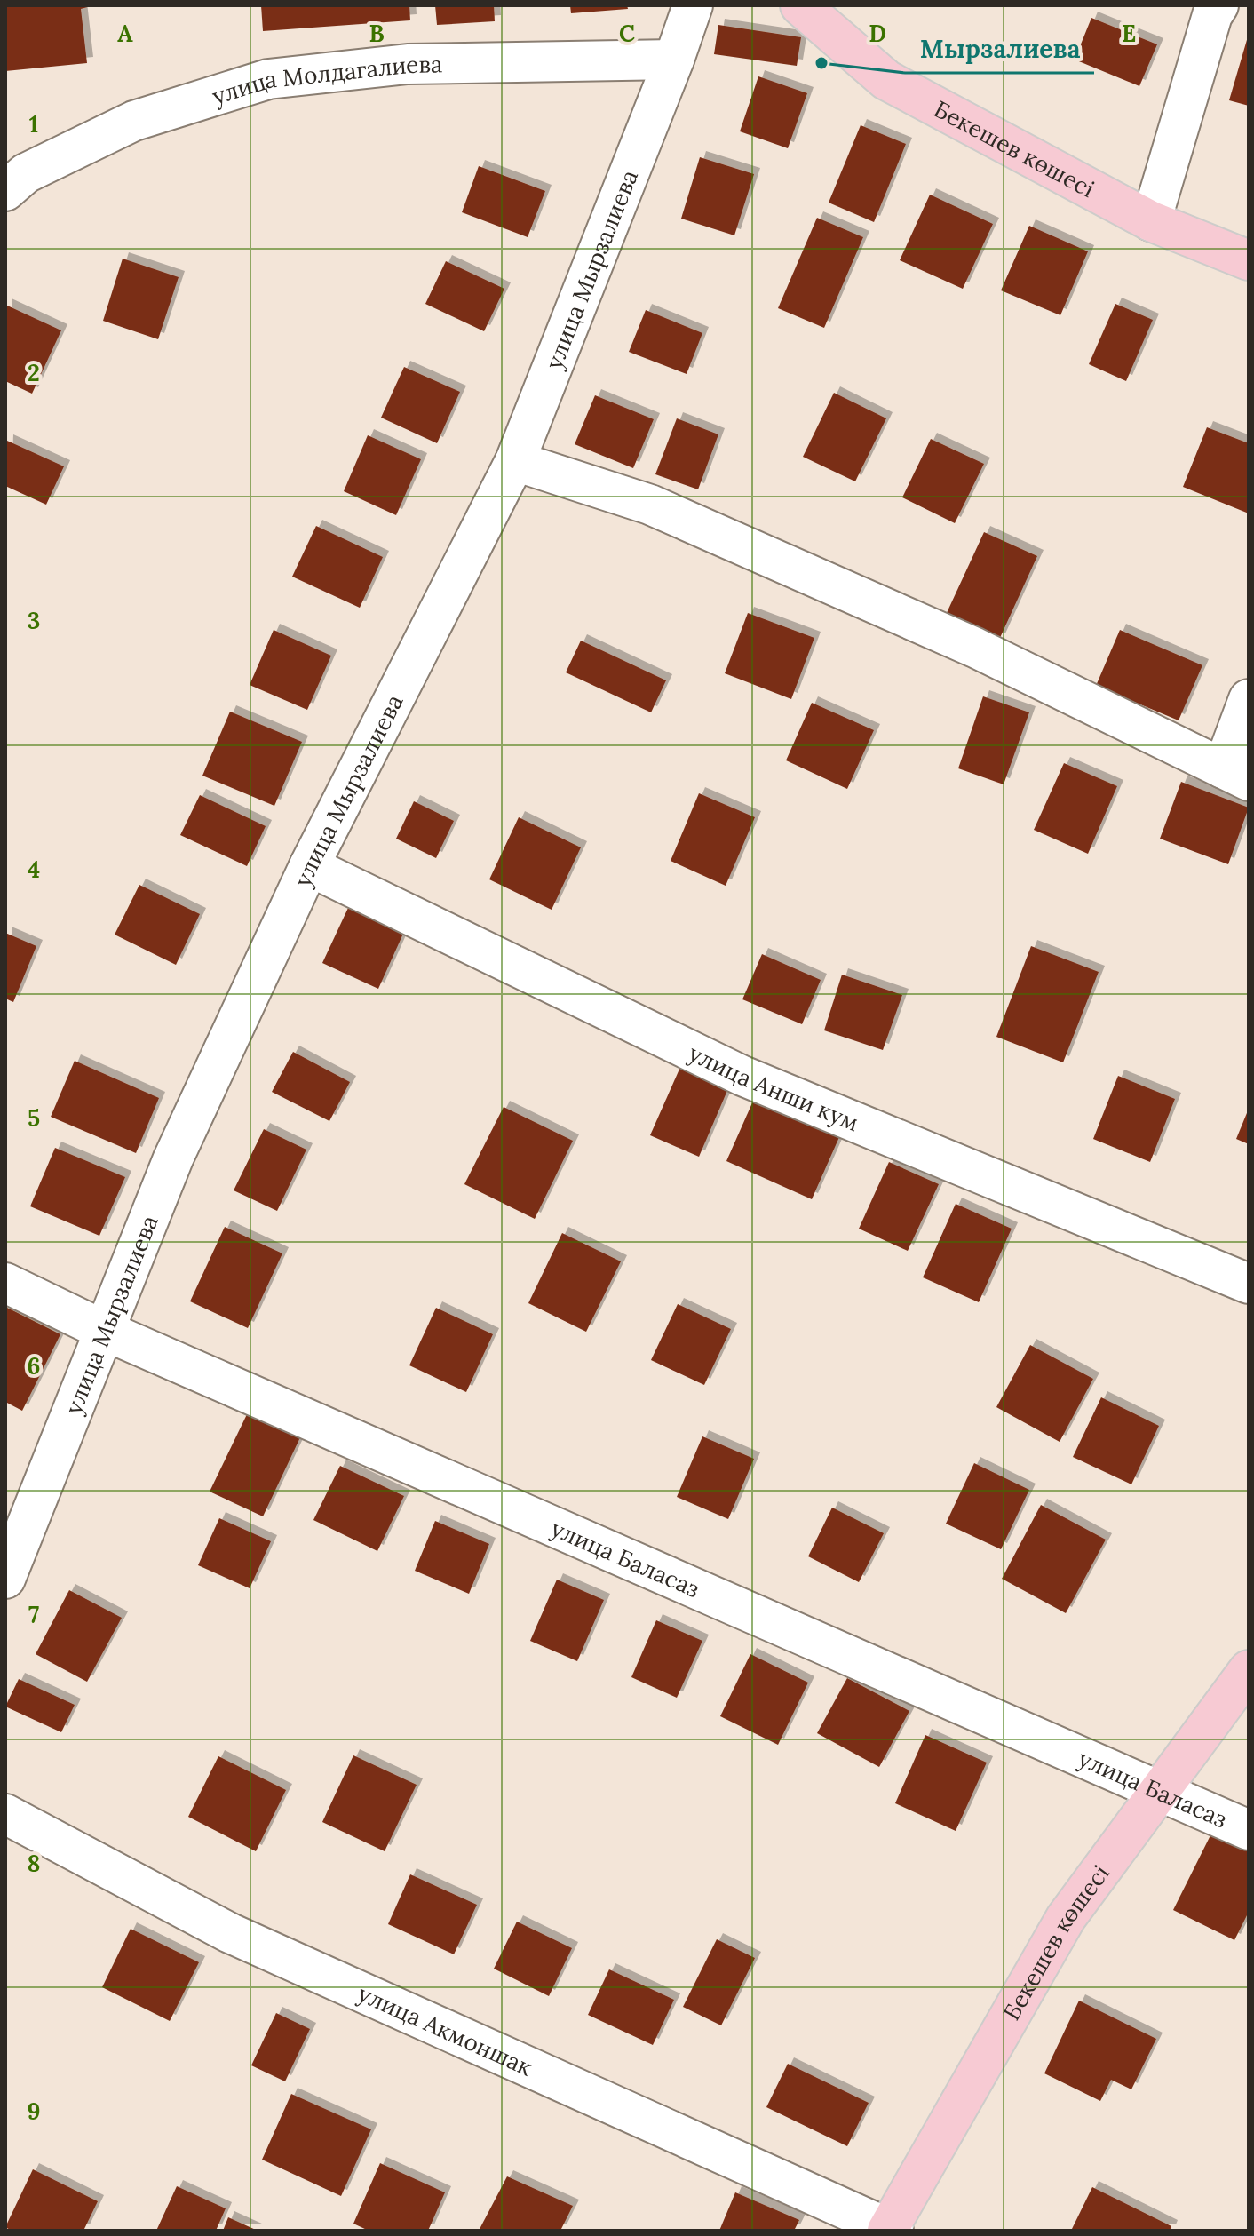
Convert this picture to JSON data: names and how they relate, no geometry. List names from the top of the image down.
{
  "streets": {
    "main road": ["Бекешев көшесі"],
    "street": [
      "улица Молдагалиева",
      "улица Мырзалиева",
      "улица Анши кум",
      "улица Баласаз",
      "улица Акмоншак"
    ]
  },
  "crossings": [
    ["улица Молдагалиева", "улица Мырзалиева"],
    ["Бекешев көшесі", "улица Баласаз"],
    ["Бекешев көшесі", "улица Акмоншак"],
    ["улица Мырзалиева", "улица Анши кум"],
    ["улица Мырзалиева", "улица Баласаз"]
  ],
  "places": ["Мырзалиева"],
  "grid": {
    "columns": [
      "A",
      "B",
      "C",
      "D",
      "E"
    ],
    "rows": [
      "1",
      "2",
      "3",
      "4",
      "5",
      "6",
      "7",
      "8",
      "9"
    ]
  }
}
